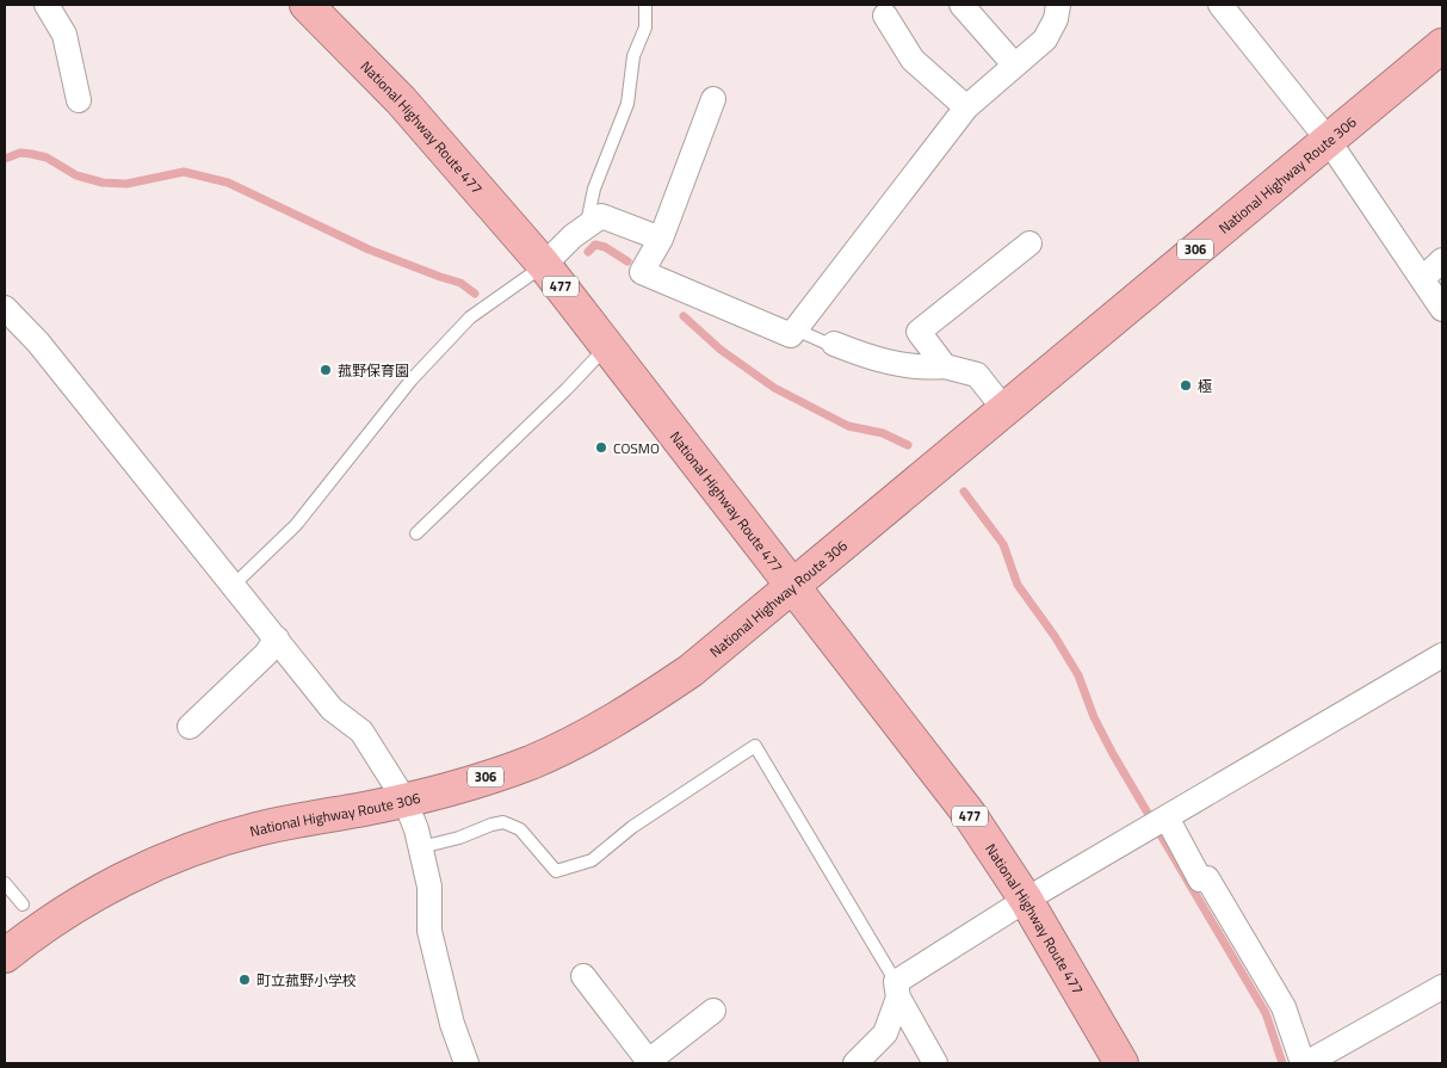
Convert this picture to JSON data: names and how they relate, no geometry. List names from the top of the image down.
{
  "streets": {
    "highway": [
      "National Highway Route 477",
      "National Highway Route 306",
      "306",
      "477"
    ]
  },
  "crossings": [
    ["National Highway Route 477", "National Highway Route 306"]
  ],
  "places": [
    "菰野保育園",
    "極",
    "COSMO",
    "町立菰野小学校"
  ]
}
